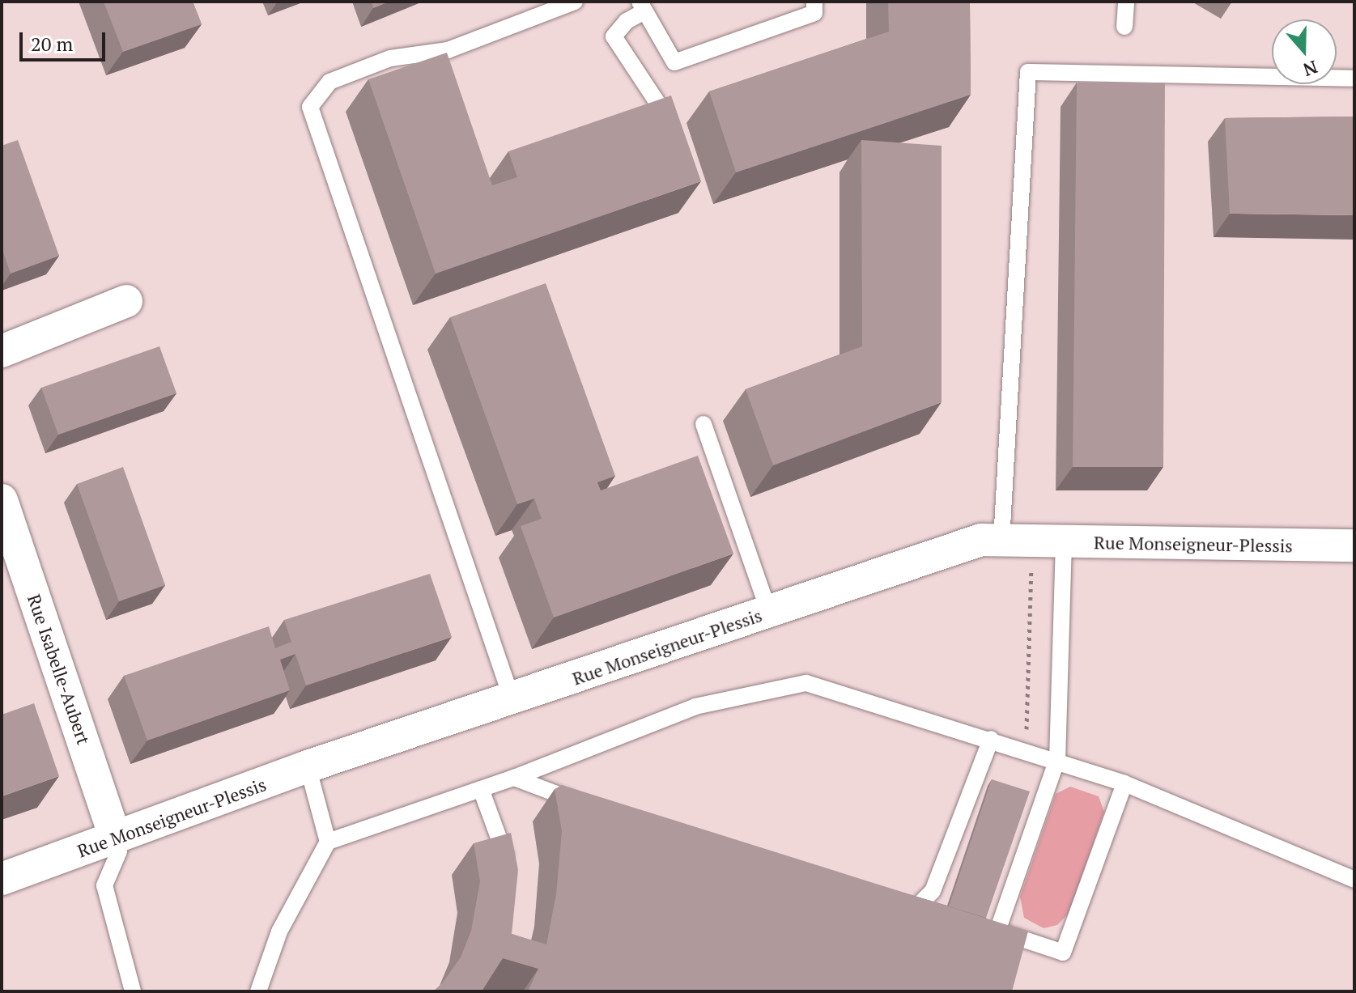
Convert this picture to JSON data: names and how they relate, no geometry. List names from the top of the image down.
{
  "streets": {
    "street": ["Rue Monseigneur-Plessis", "Rue Isabelle-Aubert"]
  },
  "crossings": [
    ["Rue Monseigneur-Plessis", "Rue Isabelle-Aubert"]
  ],
  "scale_bar": "20 m",
  "north": "bottom"
}
